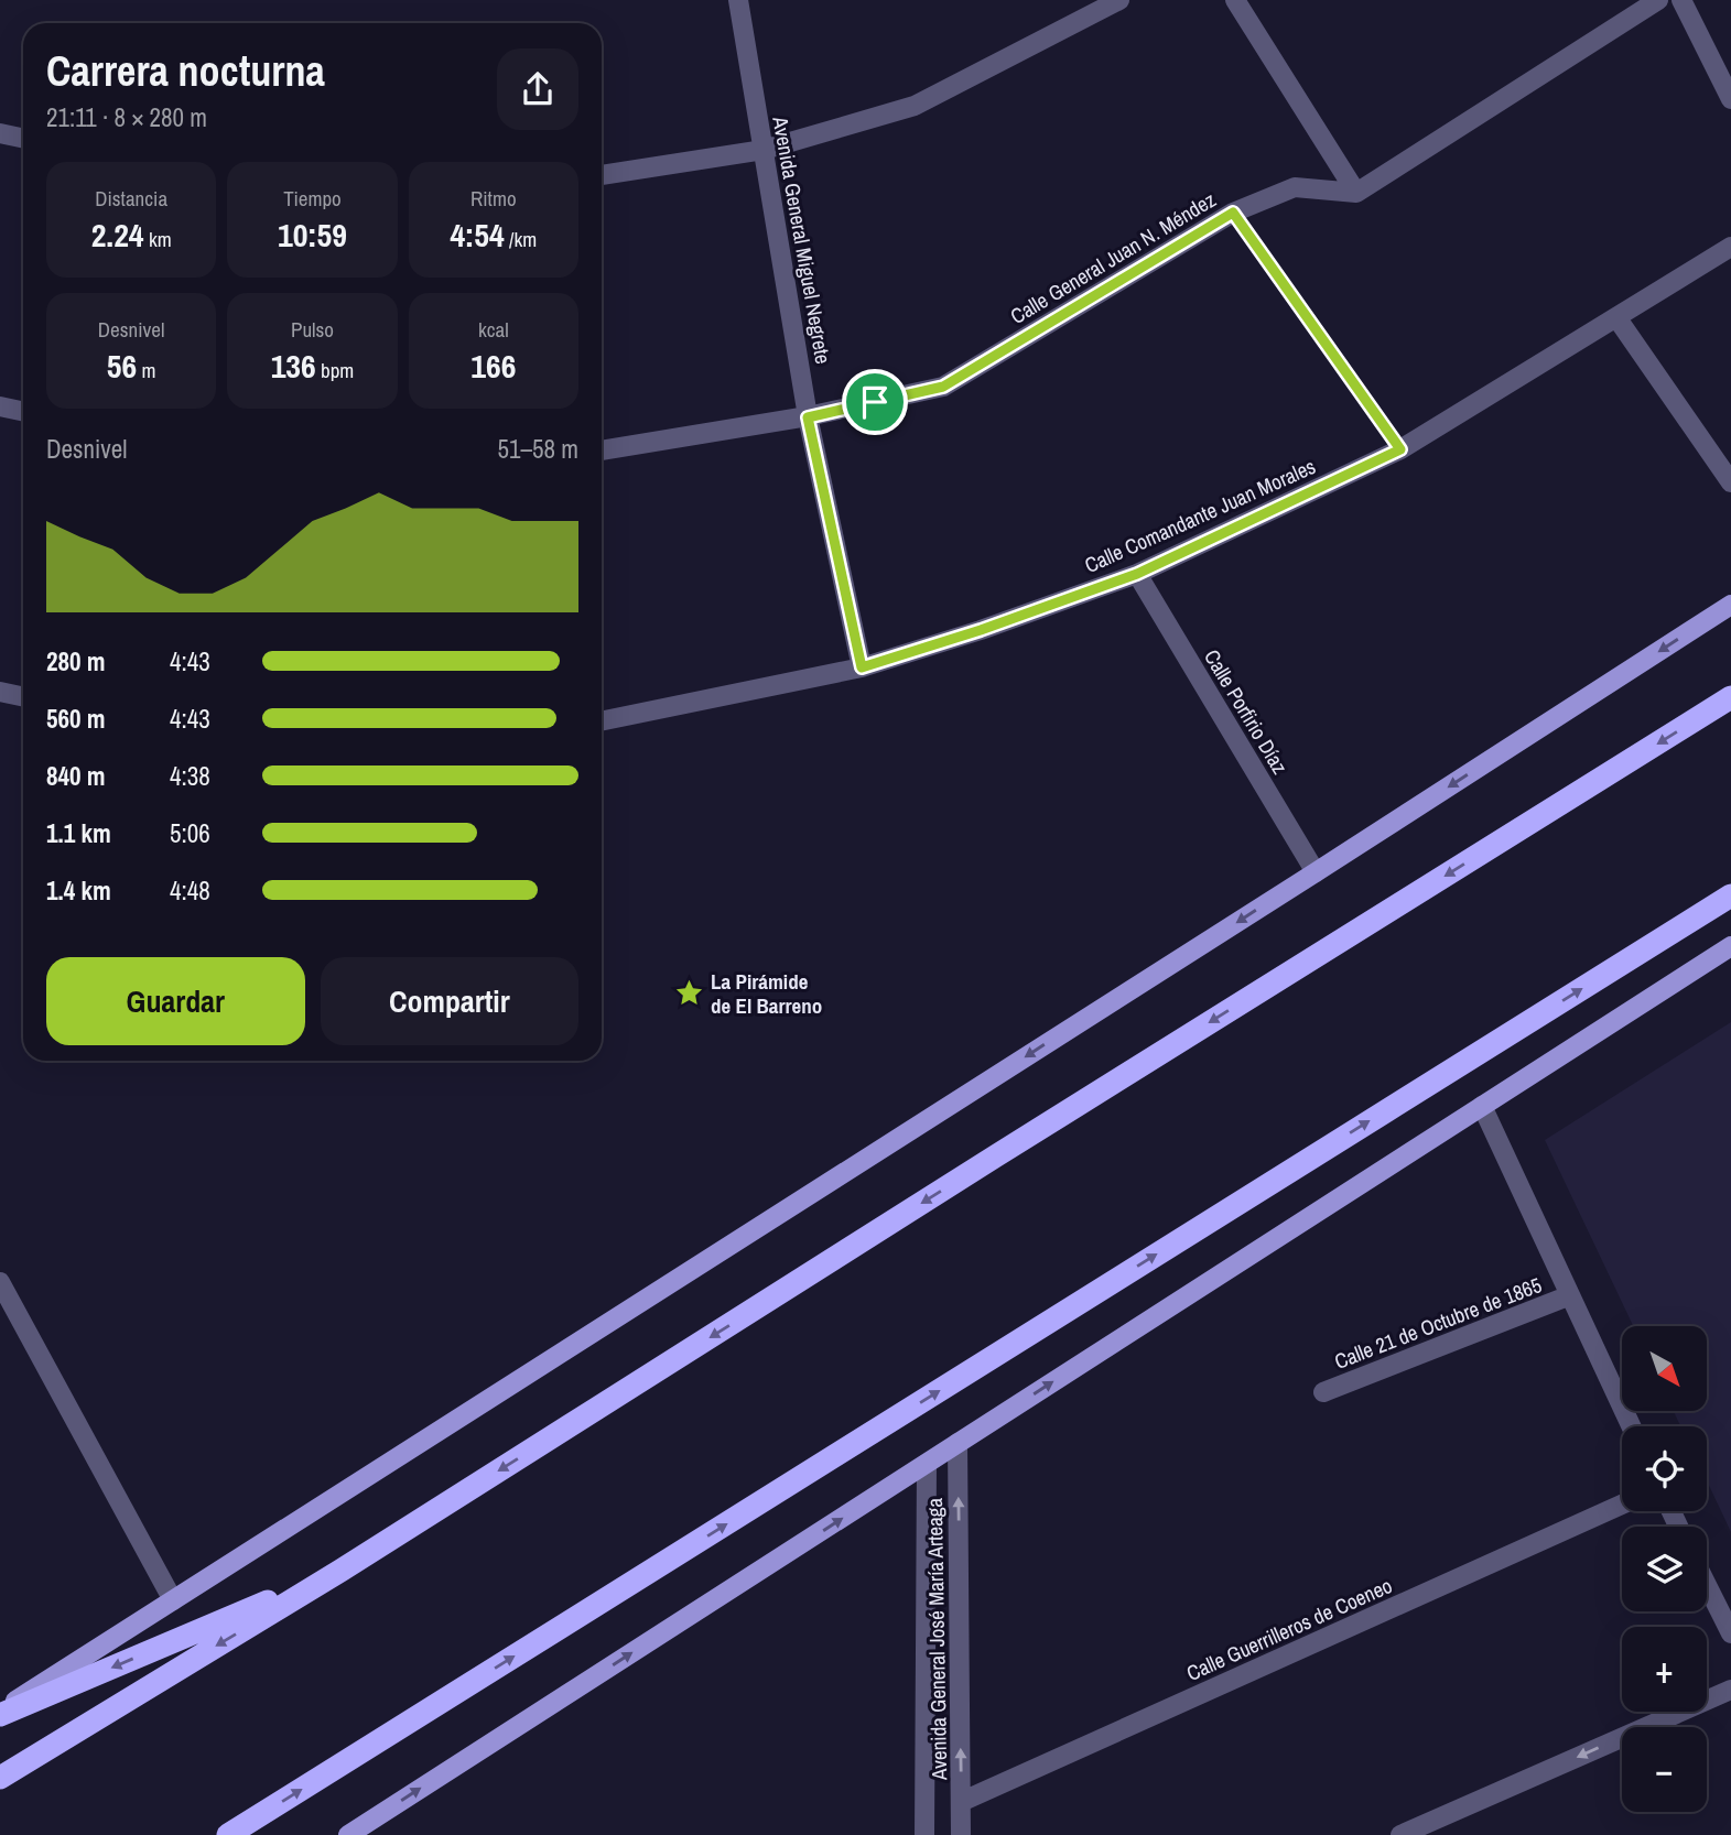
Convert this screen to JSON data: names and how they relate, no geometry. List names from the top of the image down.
{
  "streets": {
    "street": [
      "Avenida General Miguel Negrete",
      "Calle General Juan N. Méndez",
      "Calle Comandante Juan Morales",
      "Calle Porfirio Díaz",
      "Calle 21 de Octubre de 1865",
      "Calle Guerrilleros de Coeneo",
      "Avenida General José María Arteaga"
    ]
  },
  "crossings": [
    ["Avenida General Miguel Negrete", "Calle General Juan N. Méndez"],
    ["Avenida General Miguel Negrete", "Calle Comandante Juan Morales"],
    ["Calle Comandante Juan Morales", "Calle Porfirio Díaz"],
    ["Calle Guerrilleros de Coeneo", "Avenida General José María Arteaga"]
  ],
  "places": {
    "place": ["La Pirámide de El Barreno"]
  },
  "north": "bottom right",
  "page": {
    "heading": ["Carrera nocturna", "21:11 · 8 × 280 m"],
    "stats": [
      ["Distancia", "2.24 km"],
      ["Tiempo", "10:59"],
      ["Ritmo", "4:54 /km"],
      ["Desnivel", "56 m"],
      ["Pulso", "136 bpm"],
      ["kcal", "166"]
    ],
    "chart": ["Desnivel", "51–58 m"],
    "list": [
      {
        "name": "280 m",
        "note": "4:43"
      },
      {
        "name": "560 m",
        "note": "4:43"
      },
      {
        "name": "840 m",
        "note": "4:38"
      },
      {
        "name": "1.1 km",
        "note": "5:06"
      },
      {
        "name": "1.4 km",
        "note": "4:48"
      }
    ],
    "buttons": ["Guardar", "Compartir"],
    "map_buttons": ["+", "−"]
  }
}
